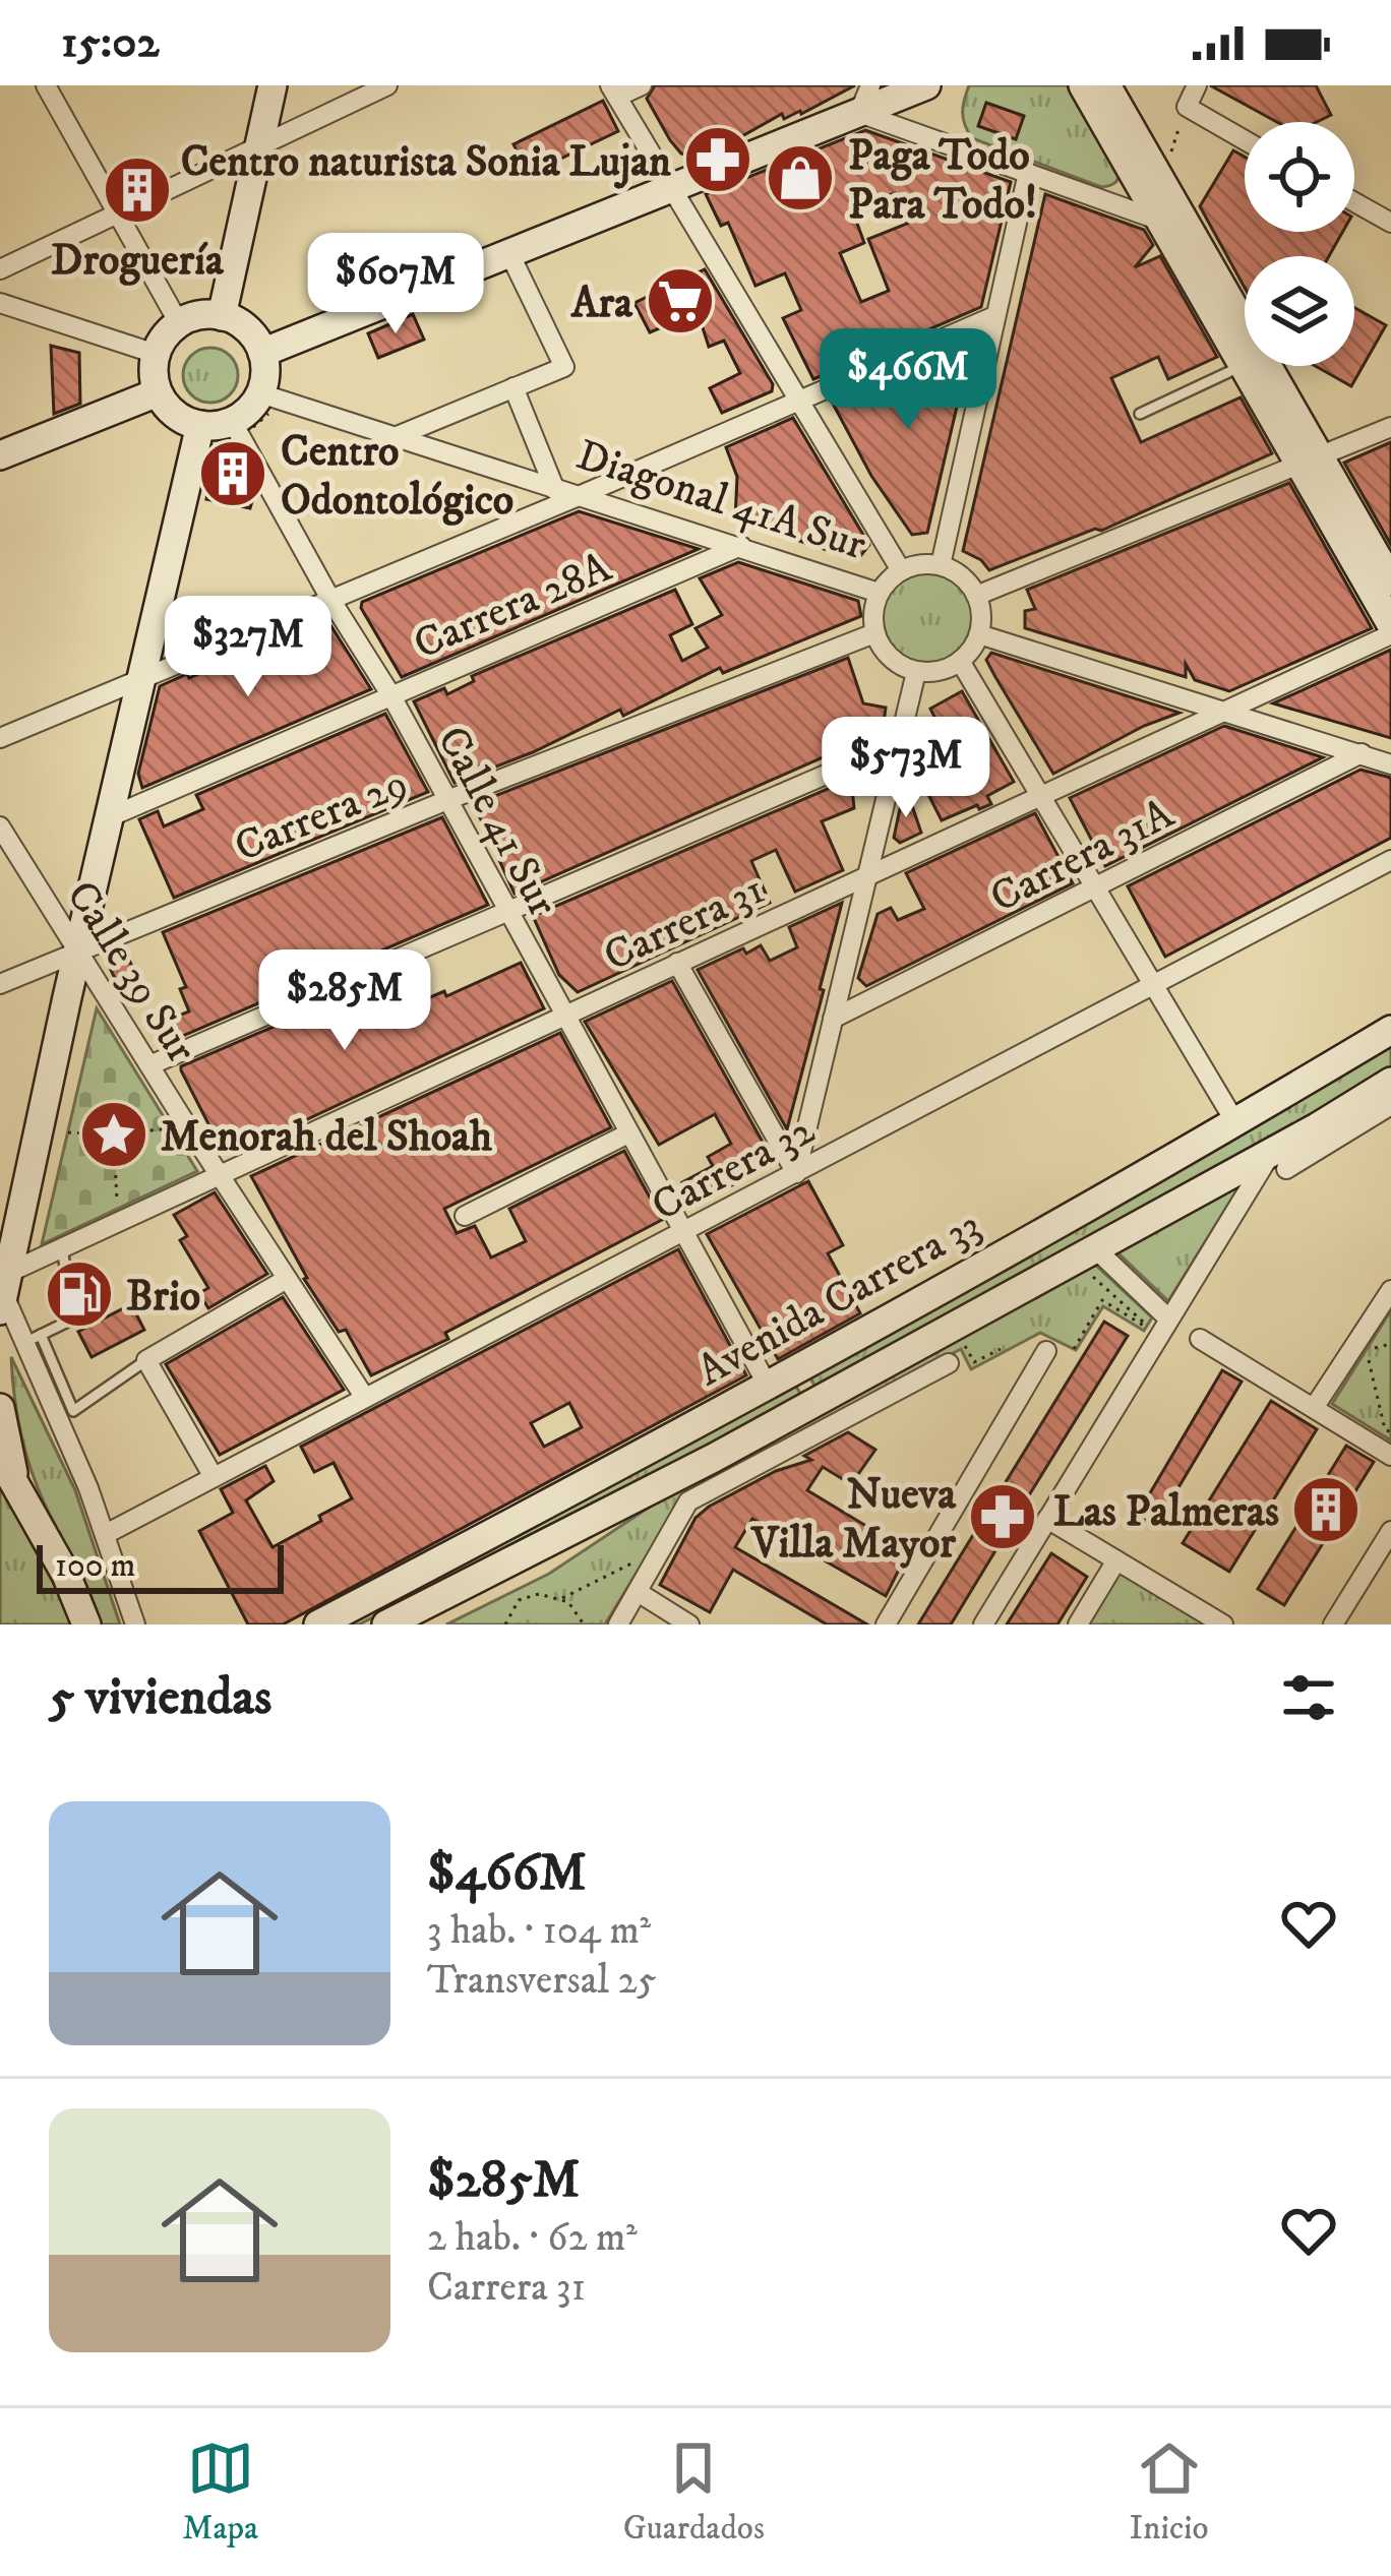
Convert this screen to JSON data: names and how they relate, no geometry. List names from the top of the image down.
{
  "streets": {
    "main road": ["Avenida Carrera 33"],
    "street": [
      "Diagonal 41A Sur",
      "Carrera 28A",
      "Carrera 29",
      "Calle 41 Sur",
      "Carrera 31A",
      "Carrera 31",
      "Calle 39 Sur",
      "Carrera 32"
    ]
  },
  "crossings": [
    ["Diagonal 41A Sur", "Carrera 28A"],
    ["Diagonal 41A Sur", "Carrera 29"],
    ["Diagonal 41A Sur", "Calle 41 Sur"],
    ["Carrera 28A", "Calle 41 Sur"],
    ["Carrera 29", "Calle 41 Sur"],
    ["Carrera 29", "Calle 39 Sur"],
    ["Calle 41 Sur", "Carrera 31"],
    ["Calle 41 Sur", "Carrera 32"],
    ["Calle 41 Sur", "Avenida Carrera 33"],
    ["Carrera 31", "Calle 39 Sur"],
    ["Calle 39 Sur", "Carrera 32"]
  ],
  "places": {
    "pharmacy": ["Centro naturista Sonia Lujan", "Nueva Villa Mayor"],
    "shop": ["Paga Todo Para Todo!"],
    "building": ["Droguería", "Centro Odontológico", "Las Palmeras"],
    "supermarket": ["Ara"],
    "place": ["Menorah del Shoah"],
    "fuel station": ["Brio"]
  },
  "scale_bar": "100 m",
  "page": {
    "status": "15:02",
    "price": [
      "$607M",
      "$466M",
      "$327M",
      "$573M",
      "$285M"
    ],
    "scale": "100 m",
    "heading": "5 viviendas",
    "list": [
      {
        "name": "$466M",
        "note": "3 hab. · 104 m² · Transversal 25"
      },
      {
        "name": "$285M",
        "note": "2 hab. · 62 m² · Carrera 31"
      }
    ],
    "tabs": ["Mapa", "Guardados", "Inicio"]
  }
}
